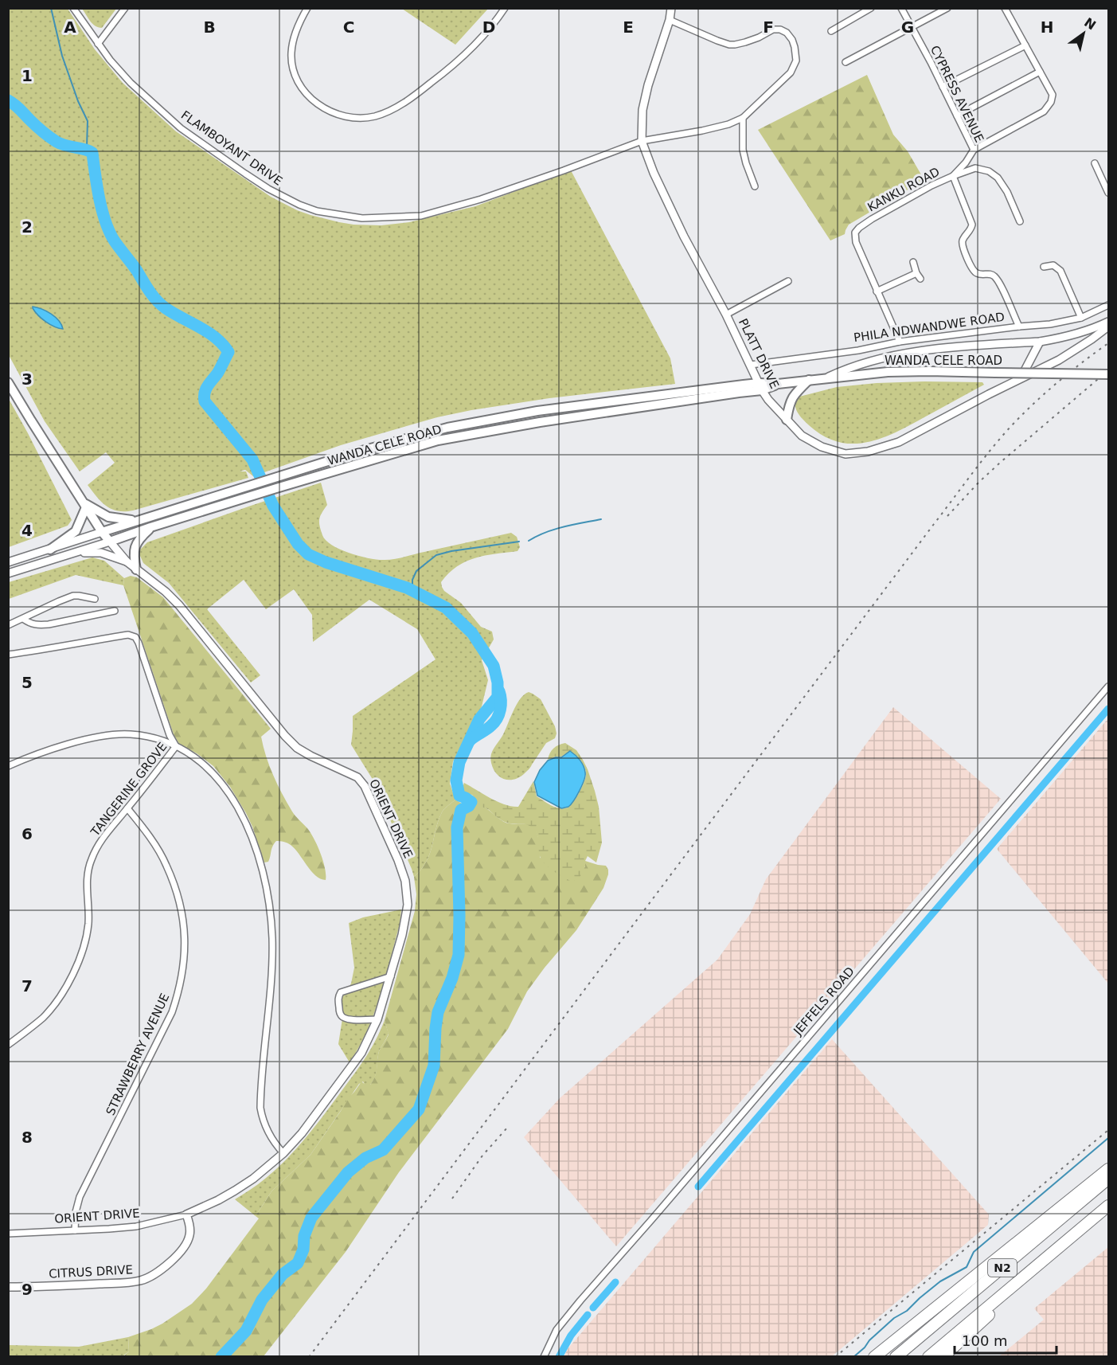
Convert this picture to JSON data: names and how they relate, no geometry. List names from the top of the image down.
{
  "streets": {
    "highway": ["N2"],
    "main road": ["WANDA CELE ROAD"],
    "street": [
      "CYPRESS AVENUE",
      "FLAMBOYANT DRIVE",
      "KANKU ROAD",
      "PHILA NDWANDWE ROAD",
      "PLATT DRIVE",
      "TANGERINE GROVE",
      "ORIENT DRIVE",
      "JEFFELS ROAD",
      "STRAWBERRY AVENUE",
      "CITRUS DRIVE"
    ]
  },
  "crossings": [
    ["CYPRESS AVENUE", "KANKU ROAD"],
    ["FLAMBOYANT DRIVE", "PLATT DRIVE"],
    ["PHILA NDWANDWE ROAD", "PLATT DRIVE"],
    ["PHILA NDWANDWE ROAD", "WANDA CELE ROAD"],
    ["PLATT DRIVE", "WANDA CELE ROAD"],
    ["WANDA CELE ROAD", "ORIENT DRIVE"],
    ["TANGERINE GROVE", "STRAWBERRY AVENUE"],
    ["ORIENT DRIVE", "STRAWBERRY AVENUE"],
    ["ORIENT DRIVE", "CITRUS DRIVE"]
  ],
  "scale_bar": "100 m",
  "north": "top right",
  "grid": {
    "columns": [
      "A",
      "B",
      "C",
      "D",
      "E",
      "F",
      "G",
      "H"
    ],
    "rows": [
      "1",
      "2",
      "3",
      "4",
      "5",
      "6",
      "7",
      "8",
      "9"
    ]
  }
}
